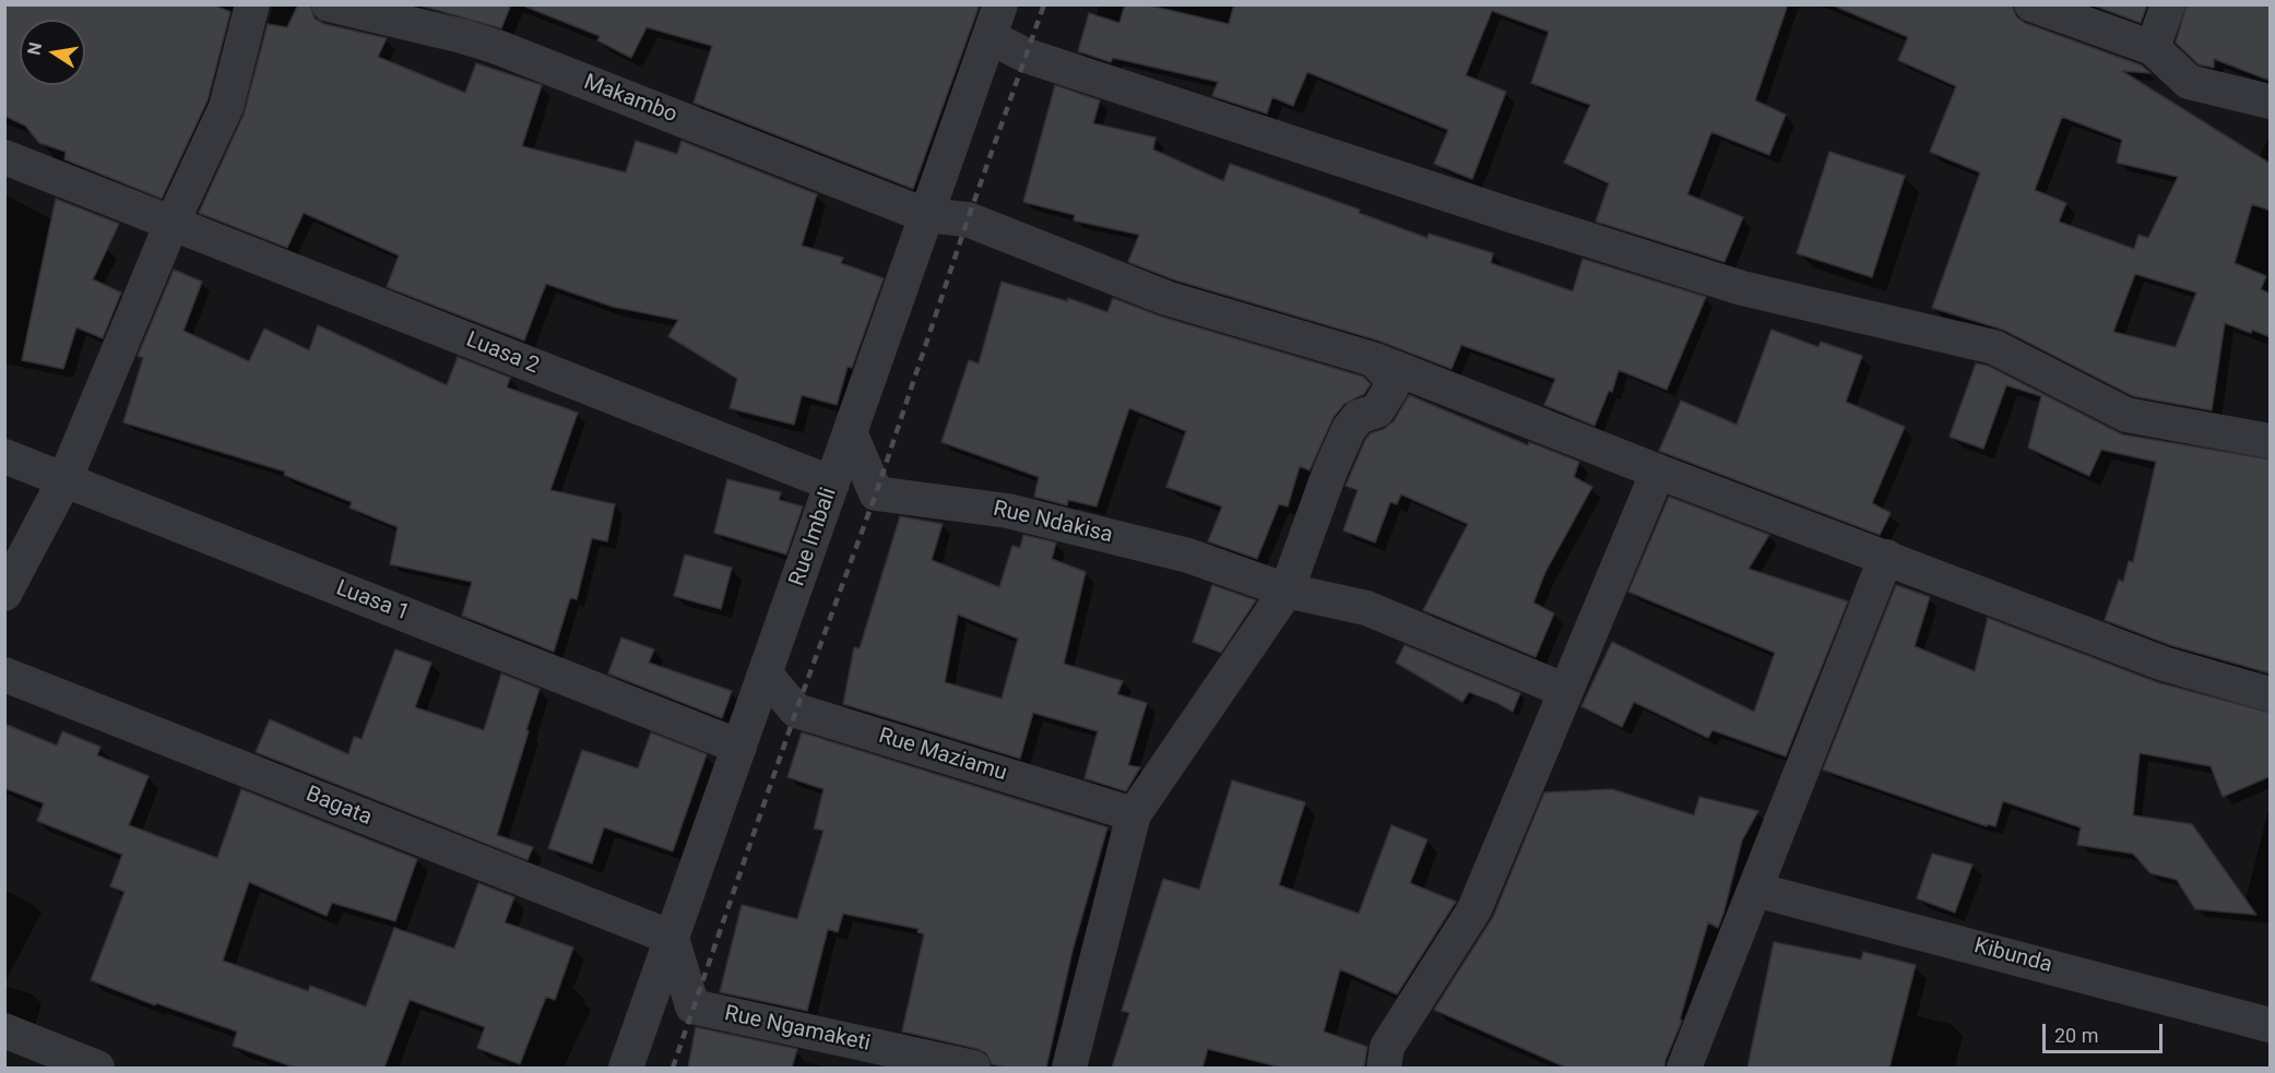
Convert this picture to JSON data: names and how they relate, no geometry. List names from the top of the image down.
{
  "streets": {
    "street": [
      "Makambo",
      "Luasa 2",
      "Rue Ndakisa",
      "Rue Imbali",
      "Luasa 1",
      "Rue Maziamu",
      "Bagata",
      "Kibunda",
      "Rue Ngamaketi"
    ]
  },
  "crossings": [
    ["Makambo", "Rue Imbali"],
    ["Luasa 2", "Rue Imbali"],
    ["Rue Ndakisa", "Rue Imbali"],
    ["Rue Imbali", "Luasa 1"],
    ["Rue Imbali", "Rue Maziamu"],
    ["Rue Imbali", "Bagata"],
    ["Rue Imbali", "Rue Ngamaketi"],
    ["Bagata", "Rue Ngamaketi"]
  ],
  "scale_bar": "20 m",
  "north": "left"
}
